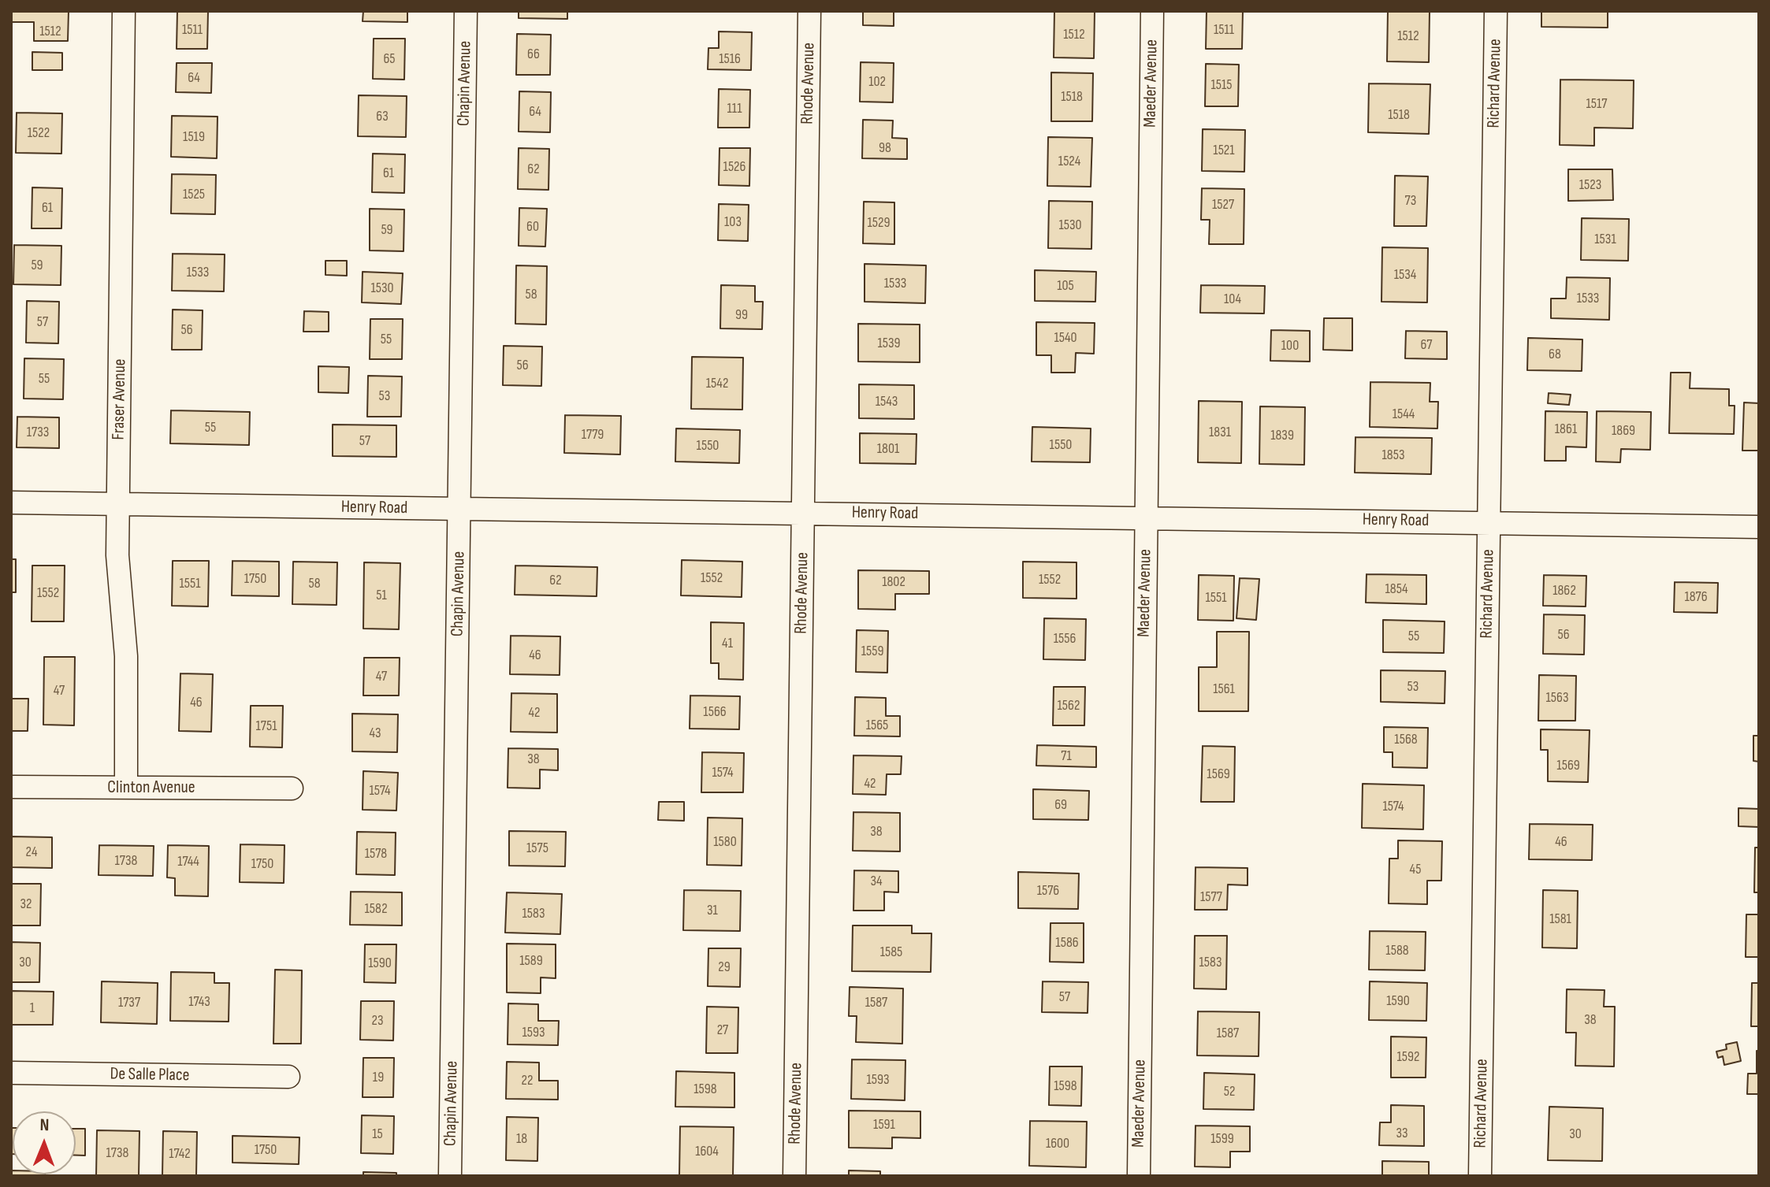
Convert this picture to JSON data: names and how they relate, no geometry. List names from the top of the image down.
{
  "streets": {
    "street": [
      "Chapin Avenue",
      "Rhode Avenue",
      "Maeder Avenue",
      "Richard Avenue",
      "Fraser Avenue",
      "Henry Road",
      "Clinton Avenue",
      "De Salle Place"
    ]
  },
  "crossings": [
    ["Chapin Avenue", "Henry Road"],
    ["Rhode Avenue", "Henry Road"],
    ["Maeder Avenue", "Henry Road"],
    ["Richard Avenue", "Henry Road"],
    ["Fraser Avenue", "Henry Road"],
    ["Fraser Avenue", "Clinton Avenue"]
  ],
  "house_numbers": [
    "1511",
    "1511",
    "1512",
    "1512",
    "1512",
    "66",
    "65",
    "1516",
    "64",
    "102",
    "1515",
    "1518",
    "1517",
    "111",
    "64",
    "1518",
    "63",
    "1522",
    "1519",
    "98",
    "1521",
    "1524",
    "1526",
    "62",
    "61",
    "1523",
    "1525",
    "73",
    "1527",
    "61",
    "103",
    "1529",
    "1530",
    "60",
    "59",
    "1531",
    "59",
    "1533",
    "1534",
    "1533",
    "105",
    "1530",
    "58",
    "1533",
    "104",
    "99",
    "57",
    "56",
    "1540",
    "55",
    "1539",
    "67",
    "100",
    "68",
    "56",
    "55",
    "1542",
    "53",
    "1543",
    "1544",
    "55",
    "1861",
    "1869",
    "1733",
    "1831",
    "1779",
    "1839",
    "57",
    "1550",
    "1550",
    "1801",
    "1853",
    "1552",
    "1750",
    "1552",
    "62",
    "1802",
    "1551",
    "58",
    "1854",
    "1862",
    "1552",
    "51",
    "1876",
    "1551",
    "56",
    "55",
    "1556",
    "41",
    "1559",
    "46",
    "47",
    "53",
    "1561",
    "47",
    "1563",
    "46",
    "1562",
    "1566",
    "42",
    "1565",
    "1751",
    "43",
    "1568",
    "71",
    "38",
    "1569",
    "1574",
    "1569",
    "42",
    "1574",
    "69",
    "1574",
    "38",
    "1580",
    "46",
    "1575",
    "24",
    "1578",
    "1738",
    "1744",
    "1750",
    "45",
    "34",
    "1576",
    "1577",
    "32",
    "1582",
    "31",
    "1583",
    "1581",
    "1586",
    "1588",
    "1585",
    "1589",
    "30",
    "1583",
    "1590",
    "29",
    "57",
    "1590",
    "1743",
    "1737",
    "1587",
    "1",
    "38",
    "23",
    "27",
    "1593",
    "1587",
    "1592",
    "19",
    "1593",
    "22",
    "1598",
    "1598",
    "52",
    "1591",
    "33",
    "15",
    "30",
    "18",
    "1599",
    "1600",
    "1750",
    "1604",
    "1738",
    "1742"
  ],
  "north": "top"
}
